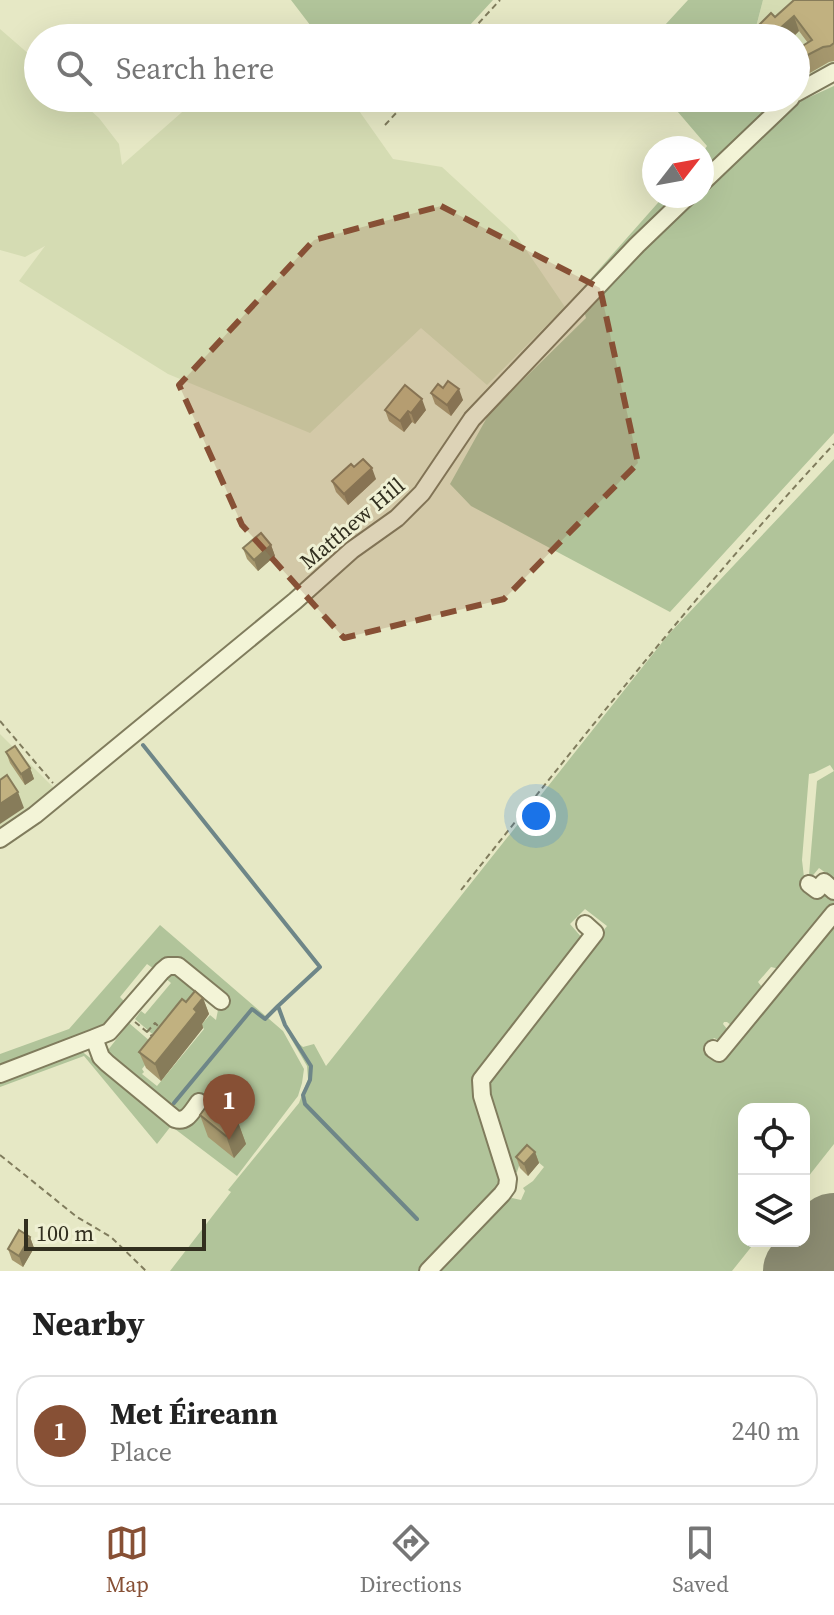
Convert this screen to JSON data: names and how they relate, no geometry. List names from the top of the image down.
{
  "streets": {
    "street": ["Matthew Hill"]
  },
  "scale_bar": "100 m",
  "north": "top right",
  "page": {
    "search": "Search here",
    "pins": "1",
    "scale": "100 m",
    "heading": "Nearby",
    "list": [
      {
        "mark": "1",
        "name": "Met Éireann",
        "note": "Place",
        "value": "240 m"
      }
    ],
    "nav": ["Map", "Directions", "Saved"]
  }
}
